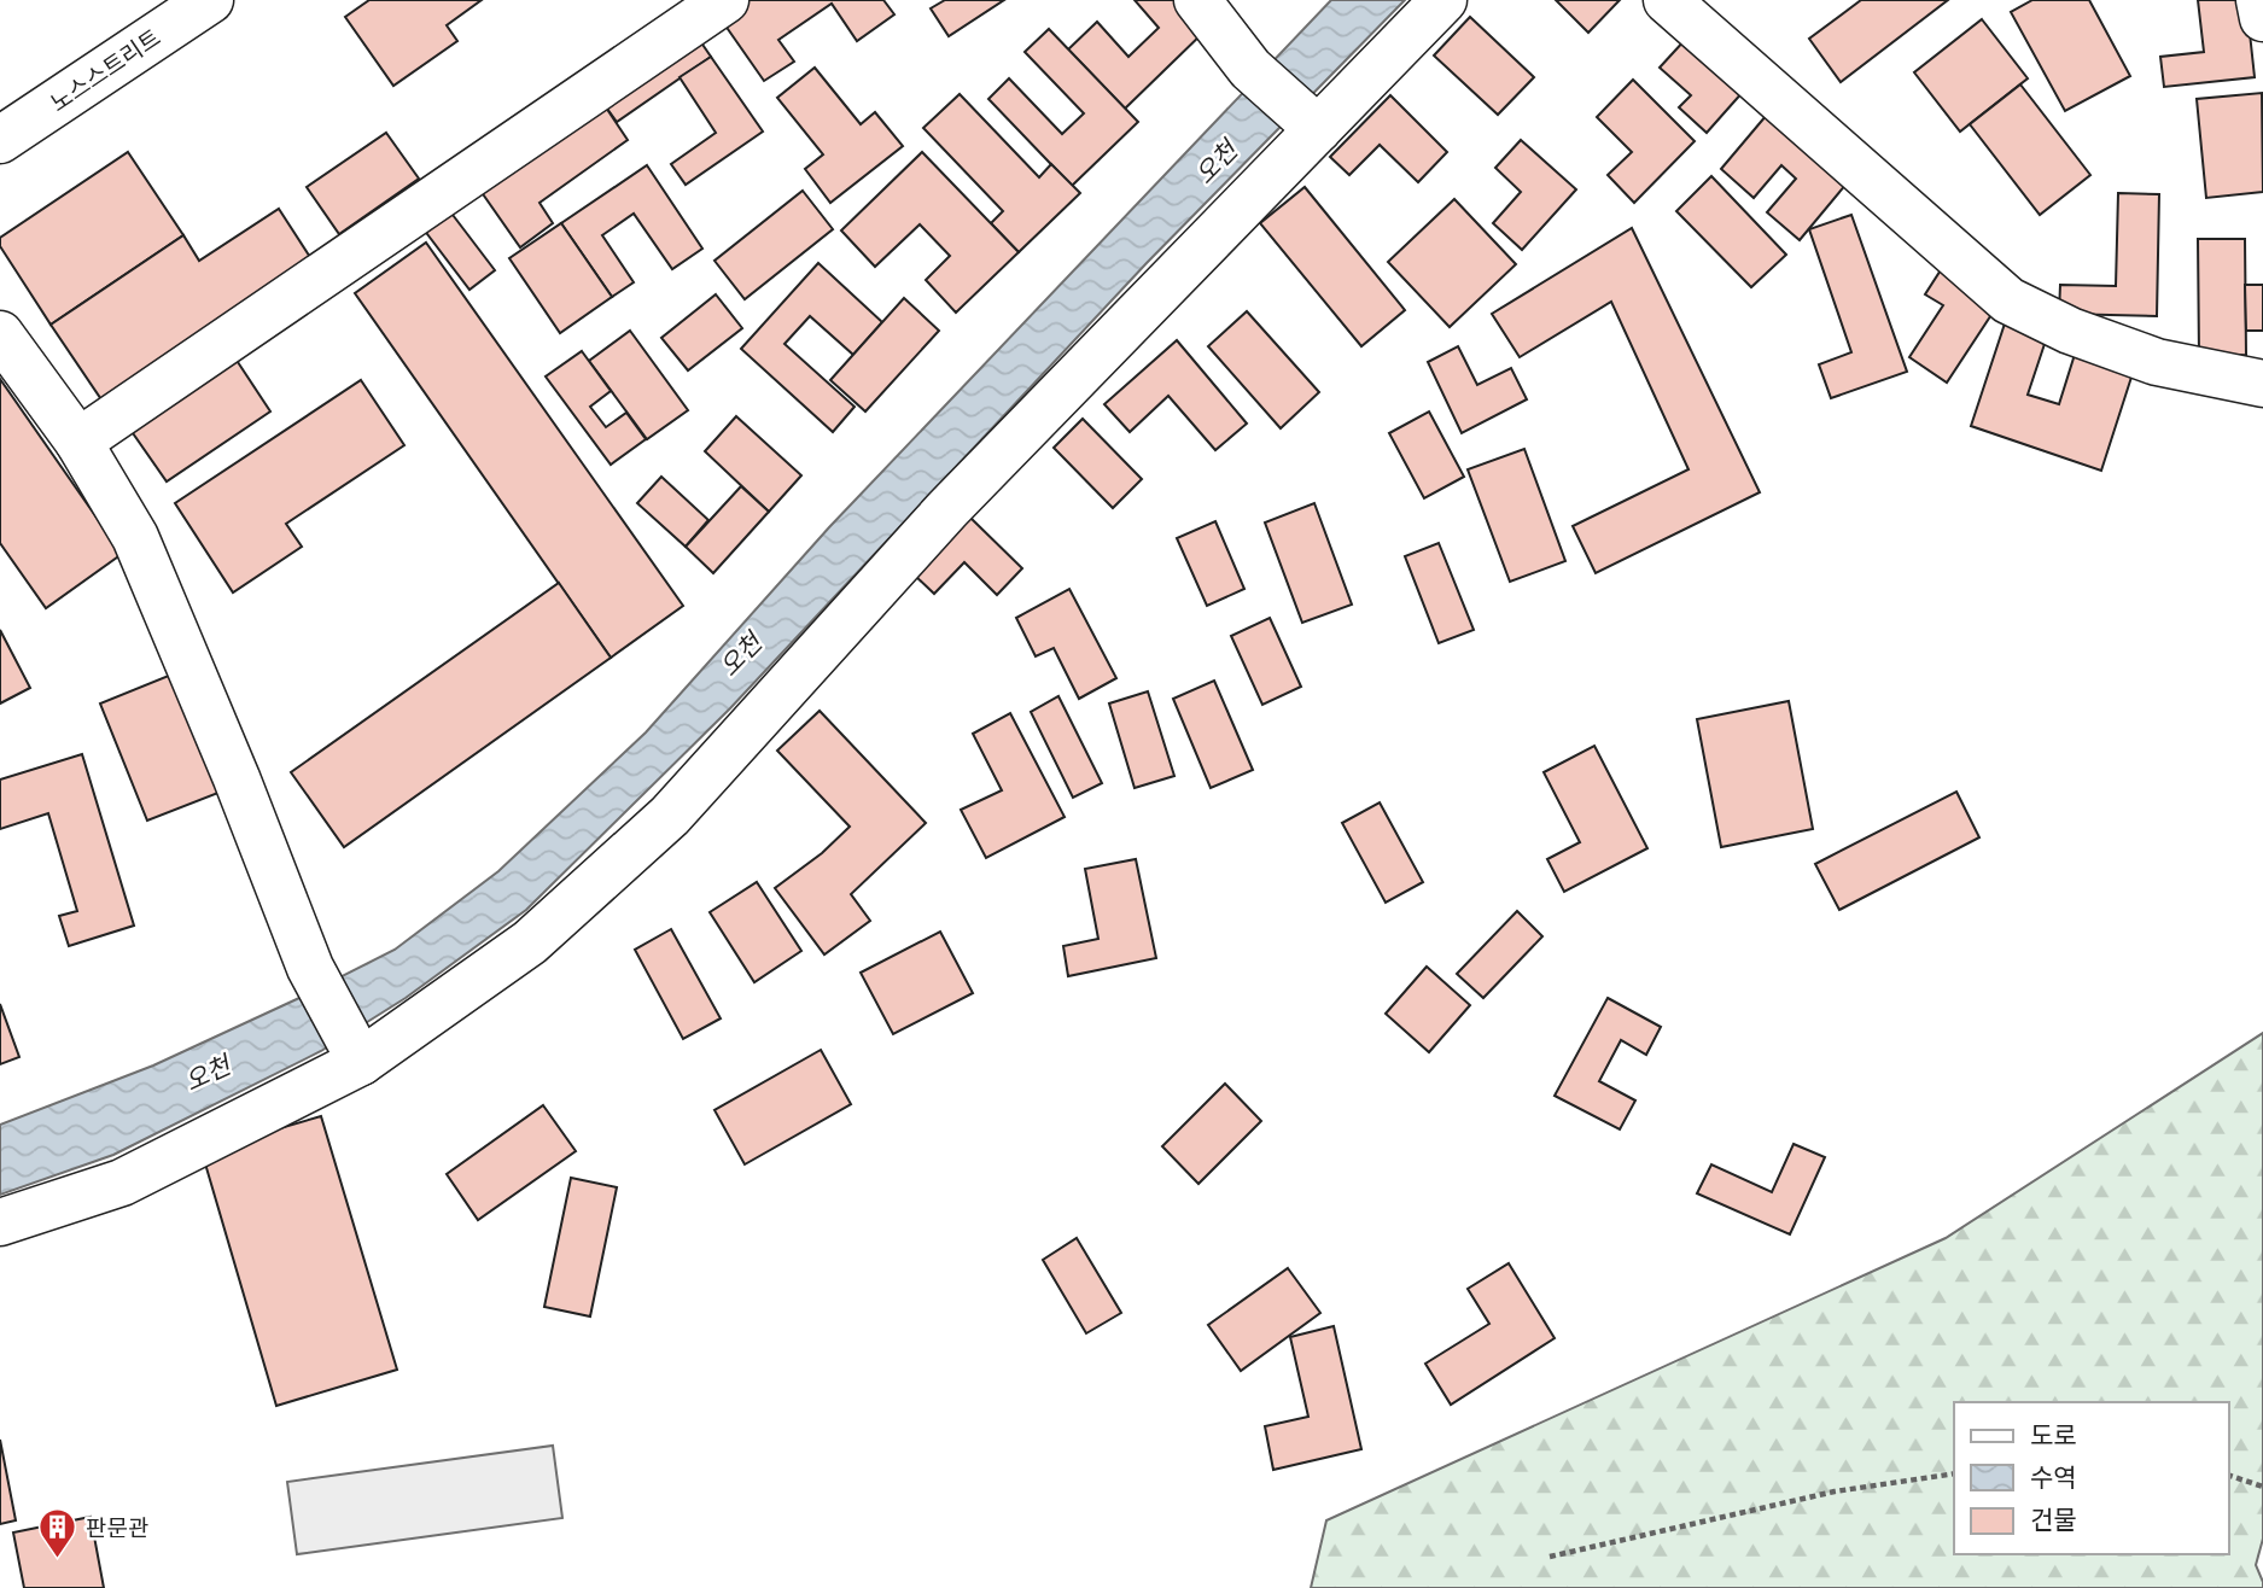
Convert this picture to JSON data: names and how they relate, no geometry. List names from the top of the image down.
{
  "streets": {
    "street": ["노스스트리트"]
  },
  "water": ["오천"],
  "places": {
    "building": ["판문관"]
  },
  "legend": ["도로", "수역", "건물"]
}
